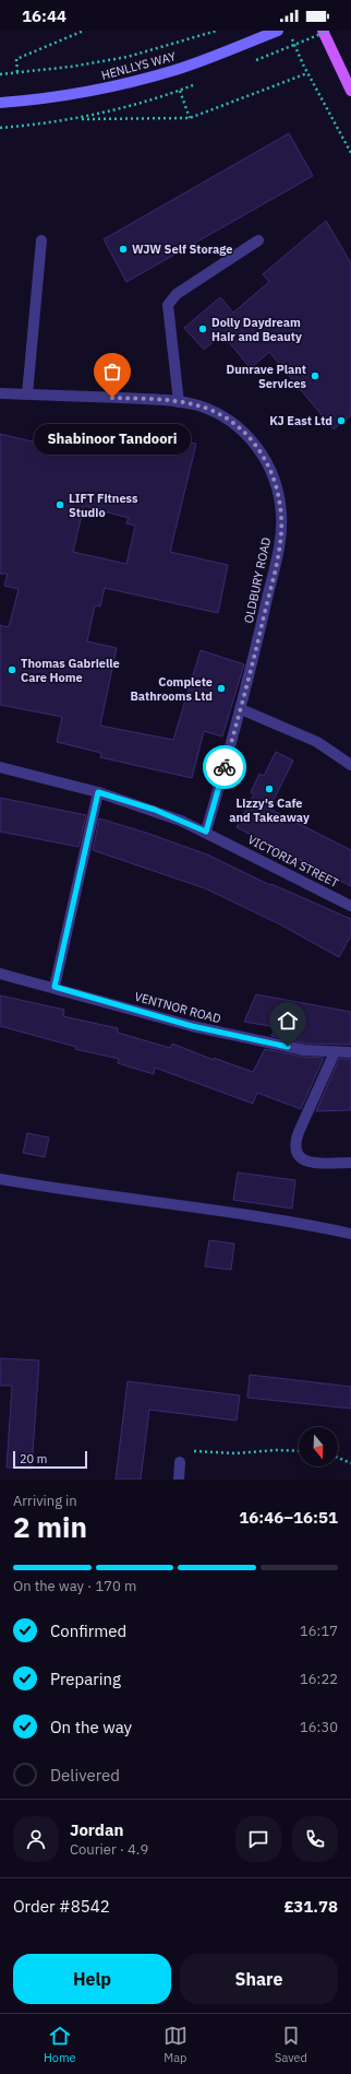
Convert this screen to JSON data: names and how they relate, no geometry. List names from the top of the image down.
{
  "streets": {
    "street": [
      "HENLLYS WAY",
      "OLDBURY ROAD",
      "VICTORIA STREET",
      "VENTNOR ROAD"
    ]
  },
  "crossings": [
    ["OLDBURY ROAD", "VICTORIA STREET"]
  ],
  "places": [
    "WJW Self Storage",
    "Dolly Daydream Hair and Beauty",
    "Dunrave Plant Services",
    "Shabinoor Tandoori",
    "KJ East Ltd",
    "LIFT Fitness Studio",
    "Thomas Gabrielle Care Home",
    "Complete Bathrooms Ltd",
    "Lizzy's Cafe and Takeaway"
  ],
  "scale_bar": "20 m",
  "north": "bottom",
  "page": {
    "status": "16:44",
    "bubble": "Shabinoor Tandoori",
    "scale": "20 m",
    "heading": ["2 min", "Arriving in", "16:46–16:51"],
    "panel": [
      "Jordan",
      "Courier · 4.9",
      "Order #8542",
      "£31.78"
    ],
    "bar": "On the way · 170 m",
    "list": [
      ["Confirmed", "16:17"],
      ["Preparing", "16:22"],
      ["On the way", "16:30"],
      "Delivered"
    ],
    "buttons": ["Help", "Share"],
    "tabs": ["Home", "Map", "Saved"]
  }
}
